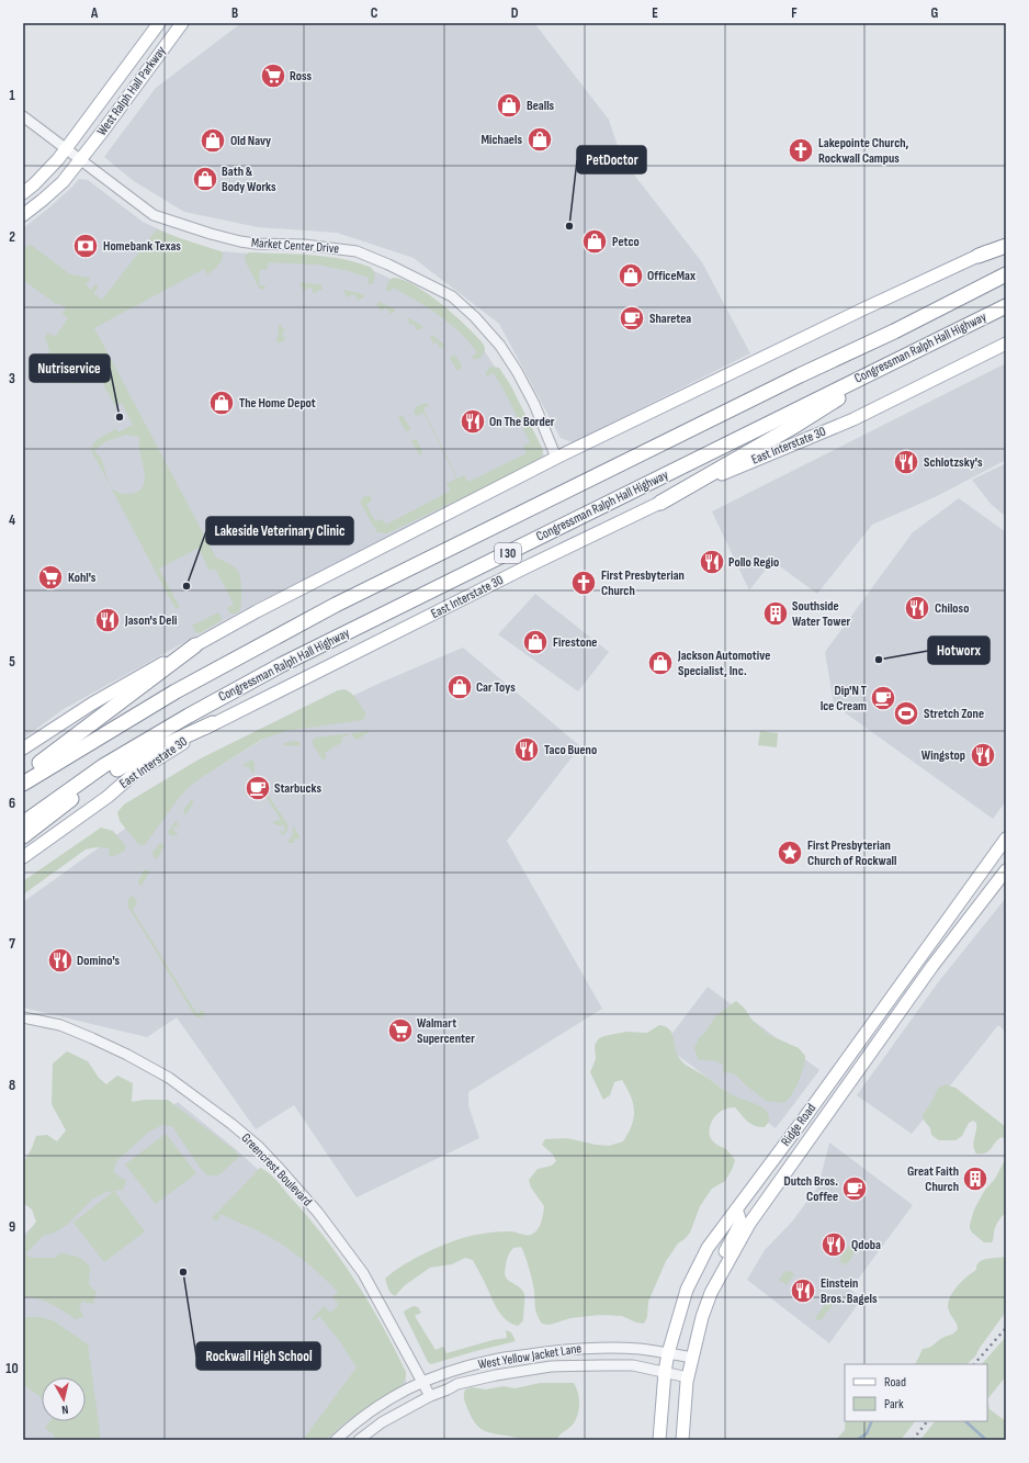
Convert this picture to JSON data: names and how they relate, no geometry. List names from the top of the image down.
{
  "streets": {
    "highway": ["Congressman Ralph Hall Highway", "I 30"],
    "main road": ["West Ralph Hall Parkway", "East Interstate 30", "Ridge Road"],
    "street": ["Market Center Drive", "Greencrest Boulevard", "West Yellow Jacket Lane"]
  },
  "crossings": [
    ["West Ralph Hall Parkway", "Market Center Drive"],
    ["Ridge Road", "West Yellow Jacket Lane"],
    ["Greencrest Boulevard", "West Yellow Jacket Lane"]
  ],
  "places": {
    "supermarket": ["Ross", "Kohl's", "Walmart Supercenter"],
    "shop": [
      "Bealls",
      "Michaels",
      "Old Navy",
      "Bath & Body Works",
      "Petco",
      "OfficeMax",
      "The Home Depot",
      "Firestone",
      "Jackson Automotive Specialist, Inc.",
      "Car Toys"
    ],
    "church": ["Lakepointe Church, Rockwall Campus", "First Presbyterian Church"],
    "other": [
      "PetDoctor",
      "Nutriservice",
      "Lakeside Veterinary Clinic",
      "Hotworx",
      "Rockwall High School"
    ],
    "bank": ["Homebank Texas"],
    "cafe": [
      "Sharetea",
      "Dip'N T Ice Cream",
      "Starbucks",
      "Dutch Bros. Coffee"
    ],
    "restaurant": [
      "On The Border",
      "Schlotzsky's",
      "Pollo Regio",
      "Chiloso",
      "Jason's Deli",
      "Taco Bueno",
      "Wingstop",
      "Domino's",
      "Qdoba",
      "Einstein Bros. Bagels"
    ],
    "building": ["Southside Water Tower", "Great Faith Church"],
    "sports": ["Stretch Zone"],
    "place": ["First Presbyterian Church of Rockwall"]
  },
  "legend": ["Road", "Park"],
  "north": "bottom",
  "grid": {
    "columns": [
      "A",
      "B",
      "C",
      "D",
      "E",
      "F",
      "G"
    ],
    "rows": [
      "1",
      "2",
      "3",
      "4",
      "5",
      "6",
      "7",
      "8",
      "9",
      "10"
    ]
  }
}
